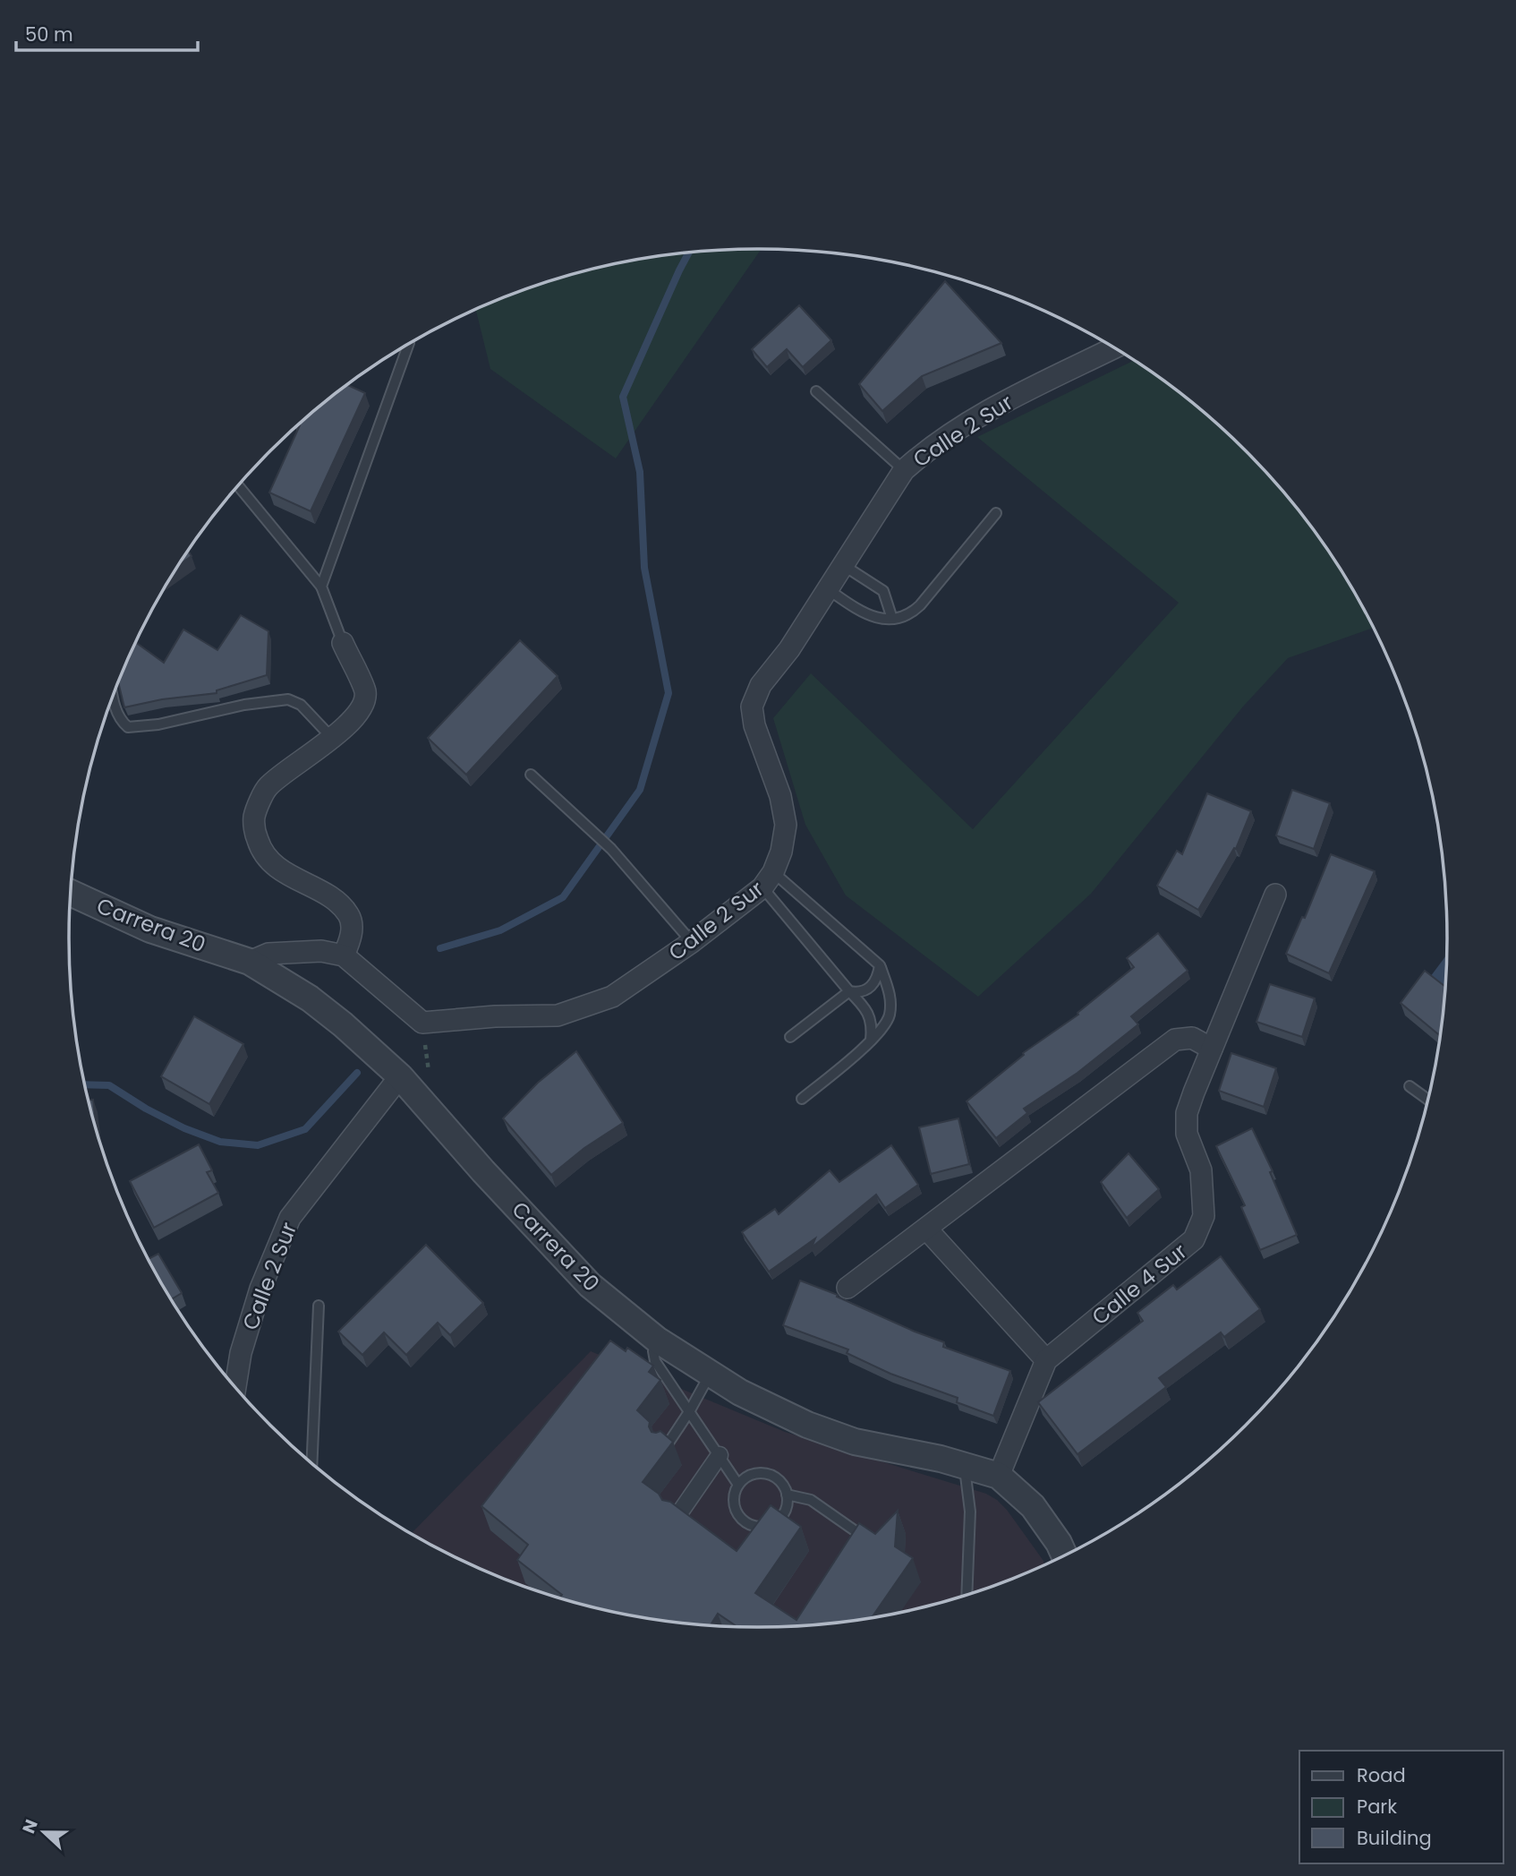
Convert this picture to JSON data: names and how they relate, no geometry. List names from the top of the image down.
{
  "streets": {
    "street": ["Calle 2 Sur", "Carrera 20", "Calle 4 Sur"]
  },
  "crossings": [
    ["Calle 2 Sur", "Carrera 20"],
    ["Carrera 20", "Calle 4 Sur"]
  ],
  "legend": ["Road", "Park", "Building"],
  "scale_bar": "50 m",
  "north": "left"
}
